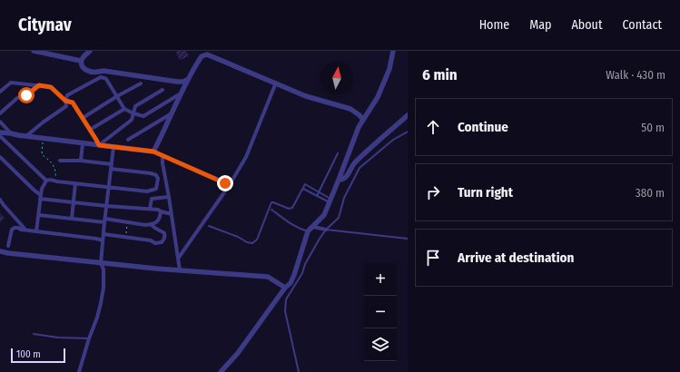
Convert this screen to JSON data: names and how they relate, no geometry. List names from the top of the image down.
{
  "scale_bar": "100 m",
  "north": "top",
  "page": {
    "header": "Citynav",
    "nav": [
      "Home",
      "Map",
      "About",
      "Contact"
    ],
    "heading": ["6 min", "Walk · 430 m"],
    "list": [
      ["Continue", "50 m"],
      ["Turn right", "380 m"],
      "Arrive at destination"
    ],
    "map_buttons": ["+", "−"],
    "scale": "100 m"
  }
}
